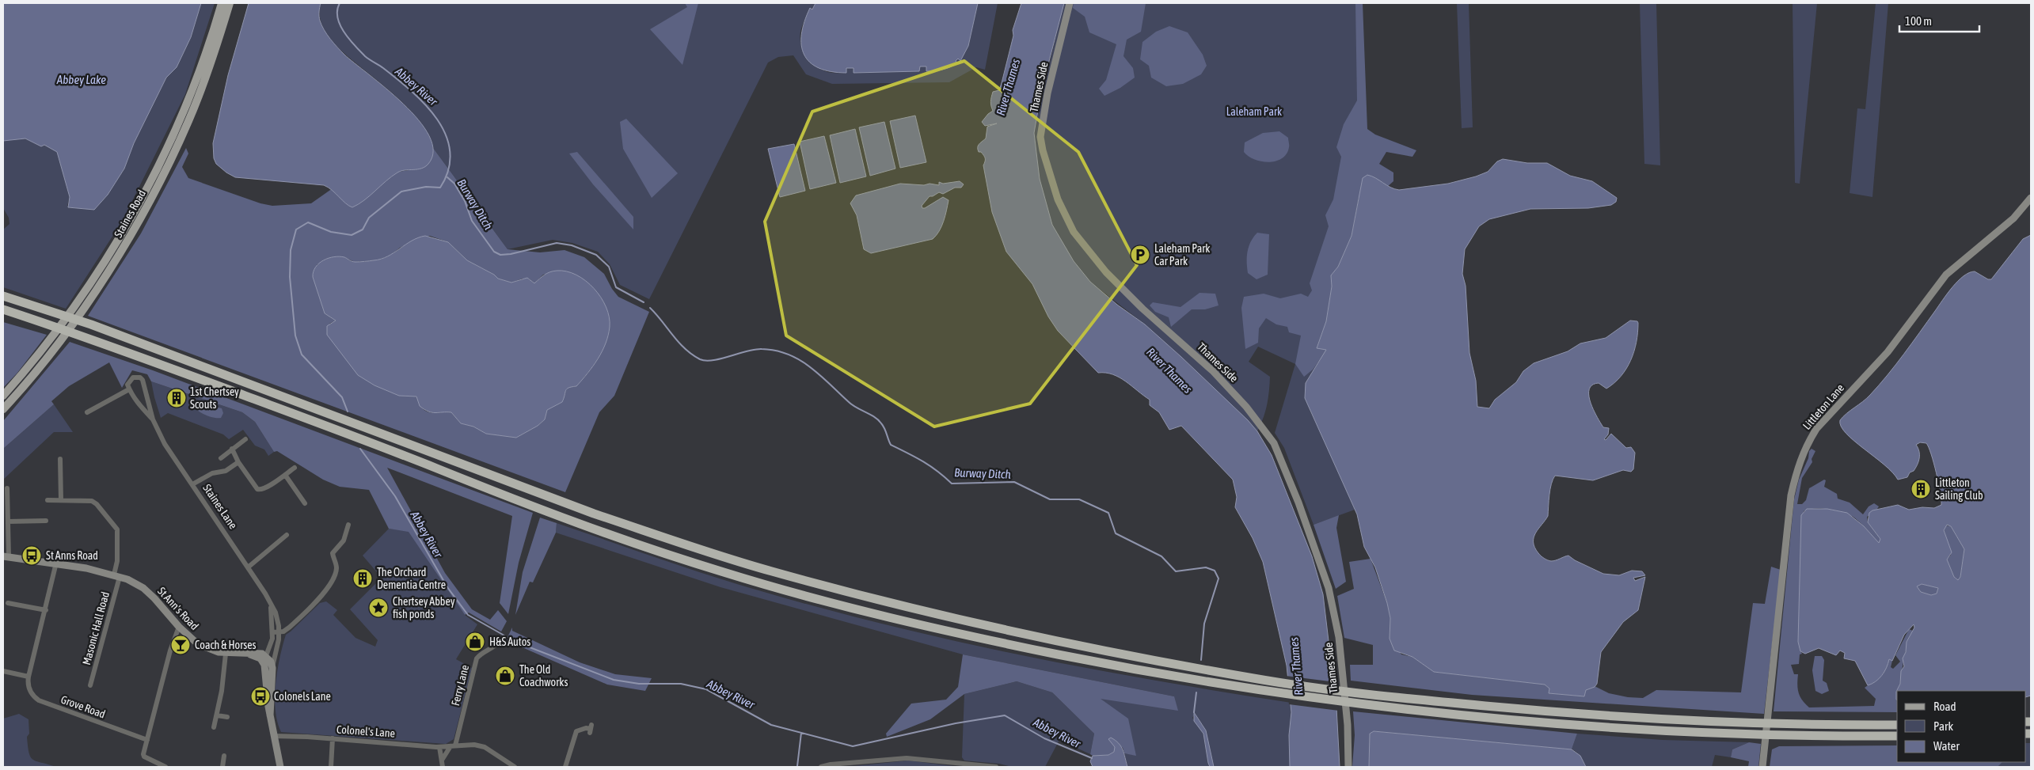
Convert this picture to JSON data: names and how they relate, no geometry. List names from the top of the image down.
{
  "streets": {
    "main road": ["Staines Road"],
    "street": [
      "Thames Side",
      "Littleton Lane",
      "Staines Lane",
      "St Ann's Road",
      "Masonic Hall Road",
      "Ferry Lane",
      "Grove Road",
      "Colonel's Lane"
    ]
  },
  "crossings": [
    ["Staines Lane", "St Ann's Road"],
    ["St Ann's Road", "Masonic Hall Road"],
    ["St Ann's Road", "Grove Road"],
    ["Ferry Lane", "Colonel's Lane"]
  ],
  "water": [
    "Abbey Lake",
    "Abbey River",
    "River Thames",
    "Burway Ditch"
  ],
  "parks": ["Laleham Park"],
  "places": {
    "parking": ["Laleham Park Car Park"],
    "building": ["1st Chertsey Scouts", "Littleton Sailing Club", "The Orchard Dementia Centre"],
    "bus stop": ["St Anns Road", "Colonels Lane"],
    "place": ["Chertsey Abbey fish ponds"],
    "shop": ["H&S Autos", "The Old Coachworks"],
    "bar": ["Coach & Horses"]
  },
  "legend": ["Road", "Park", "Water"],
  "scale_bar": "100 m"
}
